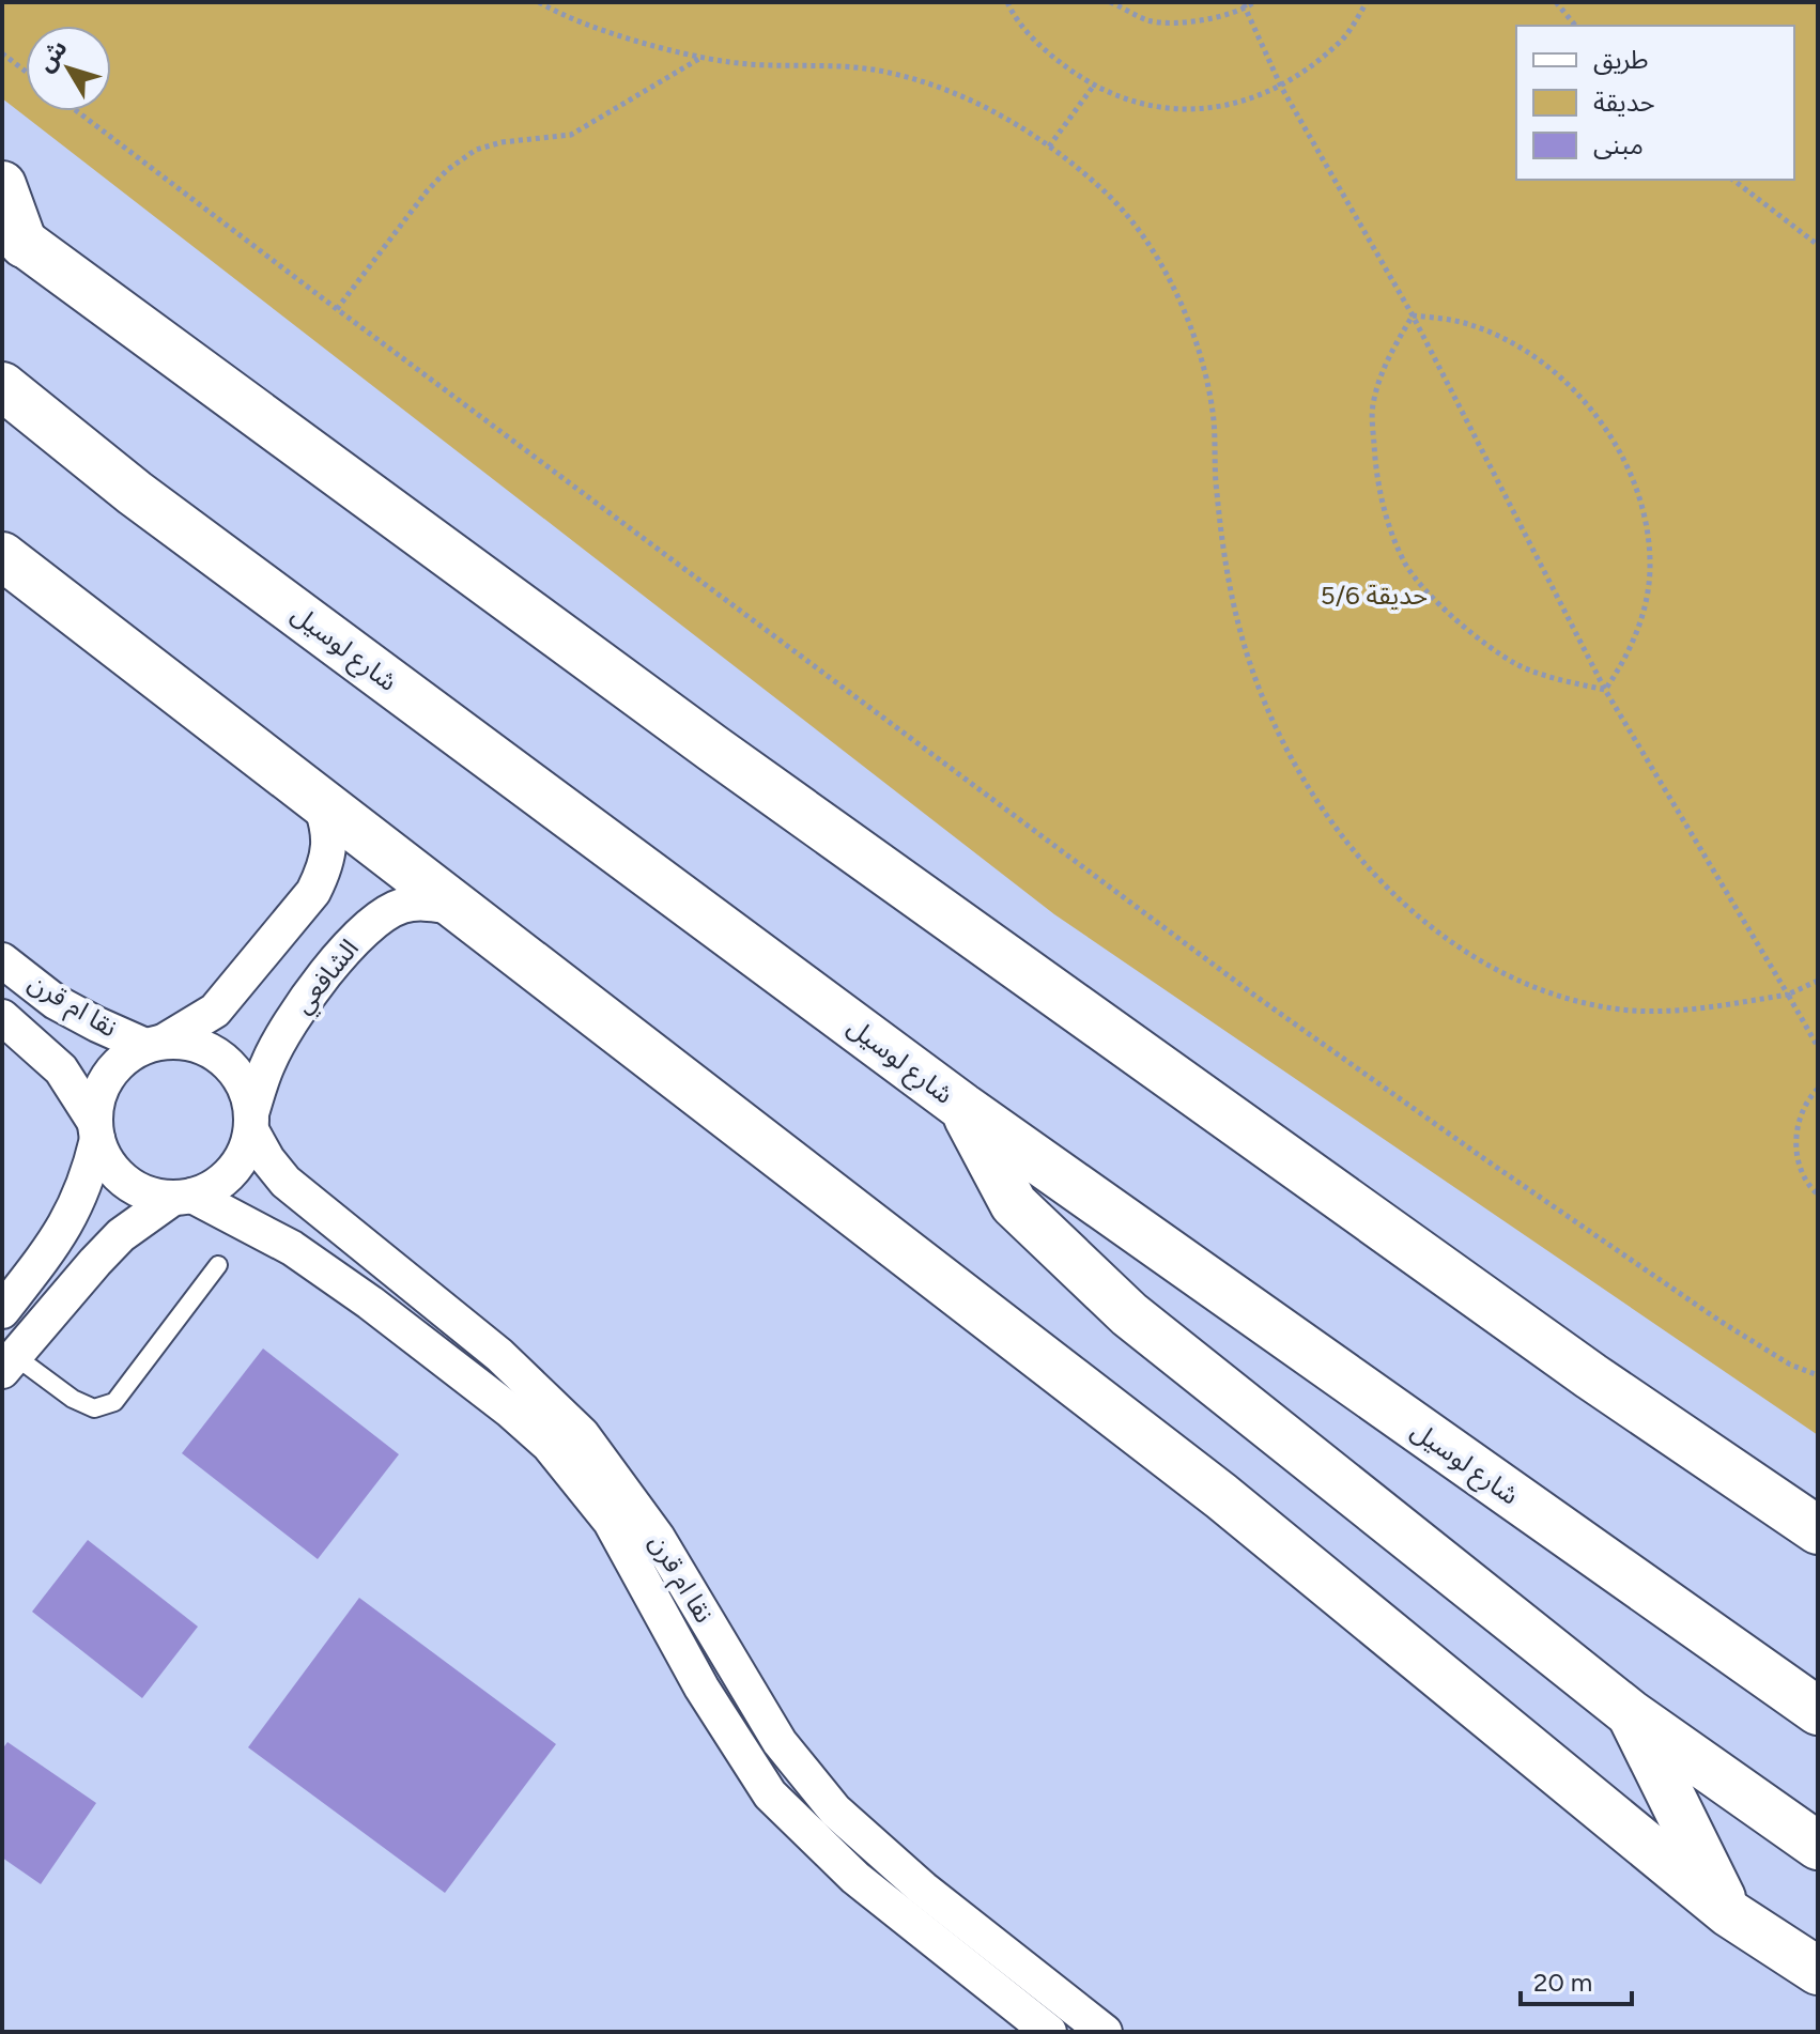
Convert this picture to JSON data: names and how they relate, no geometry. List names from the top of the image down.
{
  "streets": {
    "highway": ["شارع لوسيل"],
    "street": ["الشافعي", "نقا ام قرن"]
  },
  "crossings": [
    ["الشافعي", "نقا ام قرن"]
  ],
  "parks": ["حديقة 5/6"],
  "legend": ["طريق", "حديقة", "مبنى"],
  "scale_bar": "20 m",
  "north": "top left"
}
